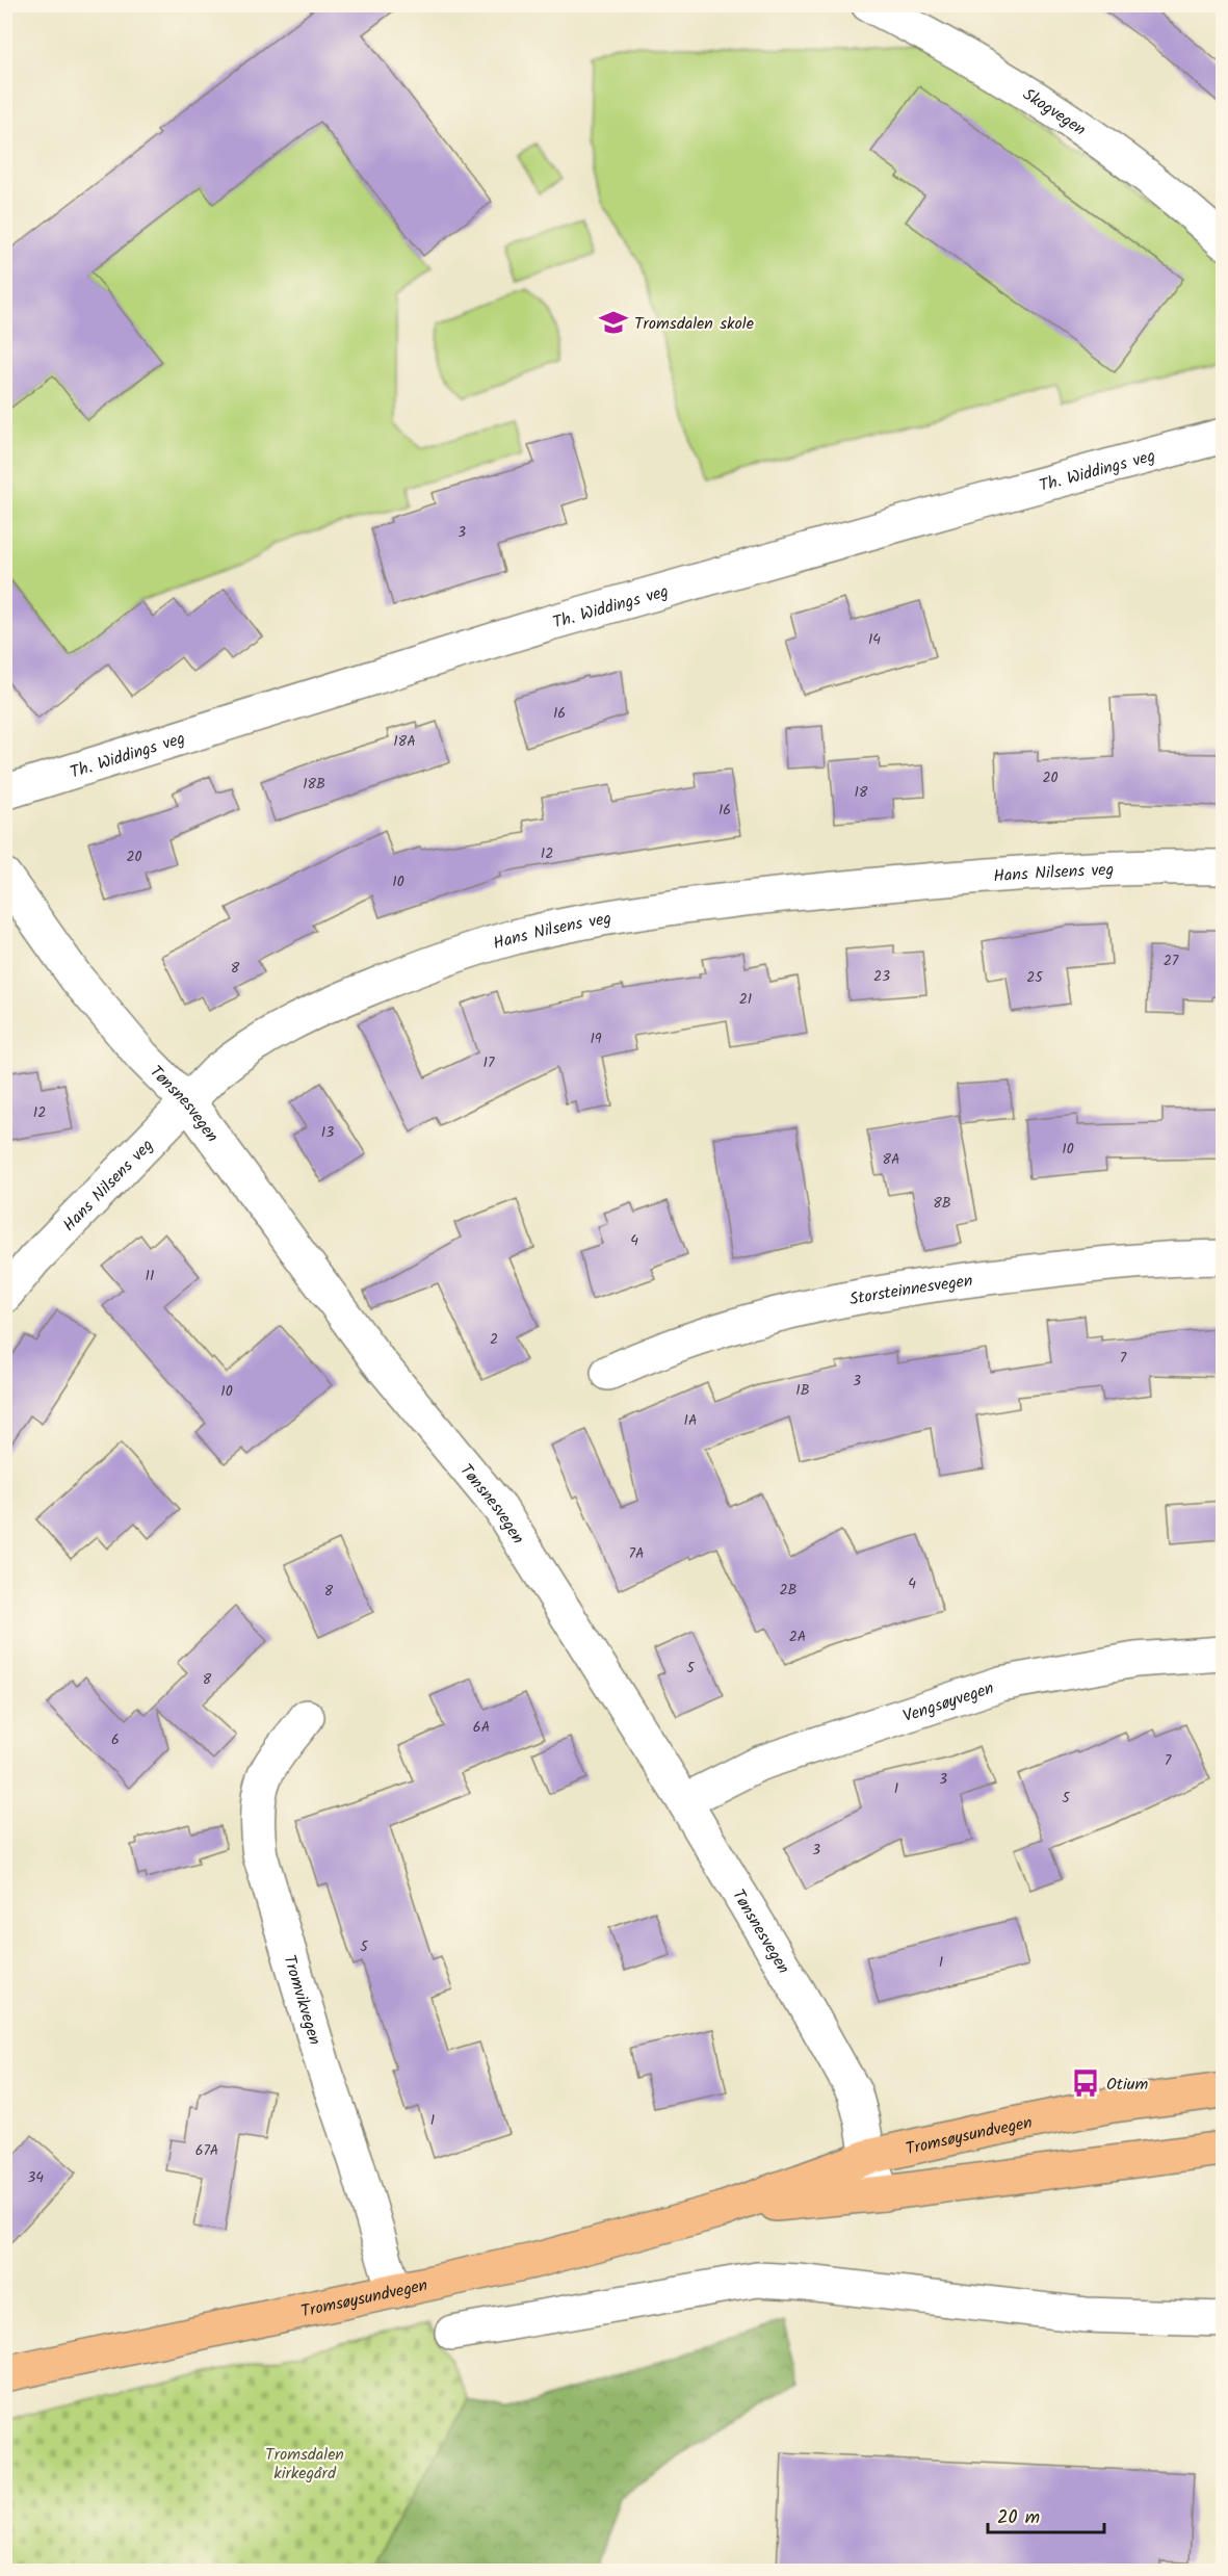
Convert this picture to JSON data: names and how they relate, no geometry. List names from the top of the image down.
{
  "streets": {
    "highway": ["Tromsøysundvegen"],
    "street": [
      "Skogvegen",
      "Th. Widdings veg",
      "Hans Nilsens veg",
      "Tønsnesvegen",
      "Storsteinnesvegen",
      "Vengsøyvegen",
      "Tromvikvegen"
    ]
  },
  "crossings": [
    ["Hans Nilsens veg", "Tønsnesvegen"],
    ["Tønsnesvegen", "Vengsøyvegen"],
    ["Tønsnesvegen", "Tromsøysundvegen"],
    ["Tromvikvegen", "Tromsøysundvegen"]
  ],
  "parks": ["Tromsdalen kirkegård"],
  "places": {
    "school or university": ["Tromsdalen skole"],
    "bus stop": ["Otium"]
  },
  "house_numbers": [
    "3",
    "14",
    "16",
    "18A",
    "20",
    "18B",
    "18",
    "16",
    "12",
    "20",
    "10",
    "27",
    "8",
    "23",
    "25",
    "21",
    "19",
    "17",
    "12",
    "13",
    "10",
    "8A",
    "8B",
    "4",
    "11",
    "2",
    "7",
    "3",
    "1B",
    "10",
    "1A",
    "7A",
    "4",
    "2B",
    "8",
    "2A",
    "5",
    "8",
    "6A",
    "6",
    "7",
    "3",
    "1",
    "5",
    "3",
    "5",
    "1",
    "1",
    "67A",
    "34"
  ],
  "scale_bar": "20 m"
}
